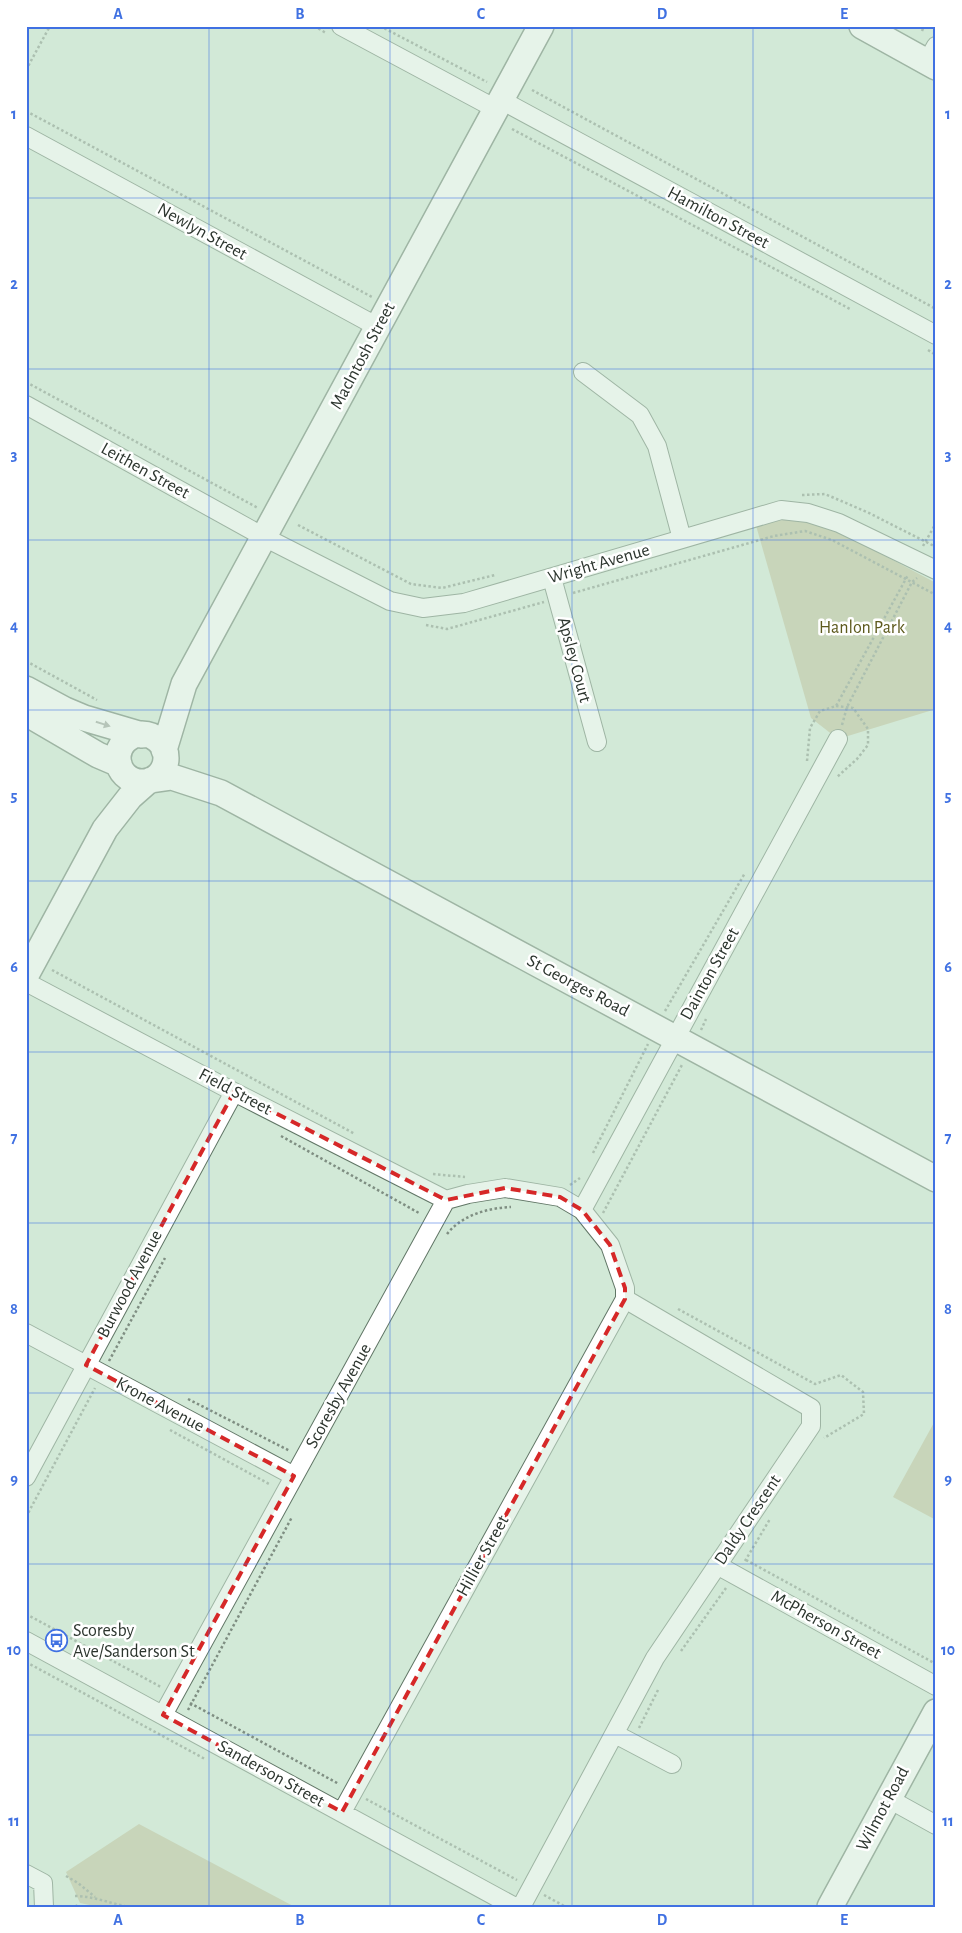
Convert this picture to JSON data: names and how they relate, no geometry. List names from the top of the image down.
{
  "streets": {
    "street": [
      "Hamilton Street",
      "Newlyn Street",
      "MacIntosh Street",
      "Leithen Street",
      "Wright Avenue",
      "Apsley Court",
      "Dainton Street",
      "St Georges Road",
      "Field Street",
      "Burwood Avenue",
      "Scoresby Avenue",
      "Krone Avenue",
      "Daldy Crescent",
      "Hillier Street",
      "McPherson Street",
      "Sanderson Street",
      "Wilmot Road"
    ]
  },
  "crossings": [
    ["Hamilton Street", "MacIntosh Street"],
    ["Newlyn Street", "MacIntosh Street"],
    ["MacIntosh Street", "Leithen Street"],
    ["MacIntosh Street", "Wright Avenue"],
    ["MacIntosh Street", "St Georges Road"],
    ["Leithen Street", "Wright Avenue"],
    ["Wright Avenue", "Apsley Court"],
    ["Dainton Street", "St Georges Road"],
    ["Field Street", "Burwood Avenue"],
    ["Field Street", "Scoresby Avenue"],
    ["Burwood Avenue", "Krone Avenue"],
    ["Scoresby Avenue", "Krone Avenue"],
    ["Scoresby Avenue", "Sanderson Street"],
    ["Daldy Crescent", "Hillier Street"],
    ["Daldy Crescent", "McPherson Street"],
    ["Hillier Street", "Sanderson Street"]
  ],
  "parks": ["Hanlon Park"],
  "places": {
    "bus stop": ["Scoresby Ave/Sanderson St"]
  },
  "grid": {
    "columns": [
      "A",
      "B",
      "C",
      "D",
      "E"
    ],
    "rows": [
      "1",
      "2",
      "3",
      "4",
      "5",
      "6",
      "7",
      "8",
      "9",
      "10",
      "11"
    ]
  }
}
